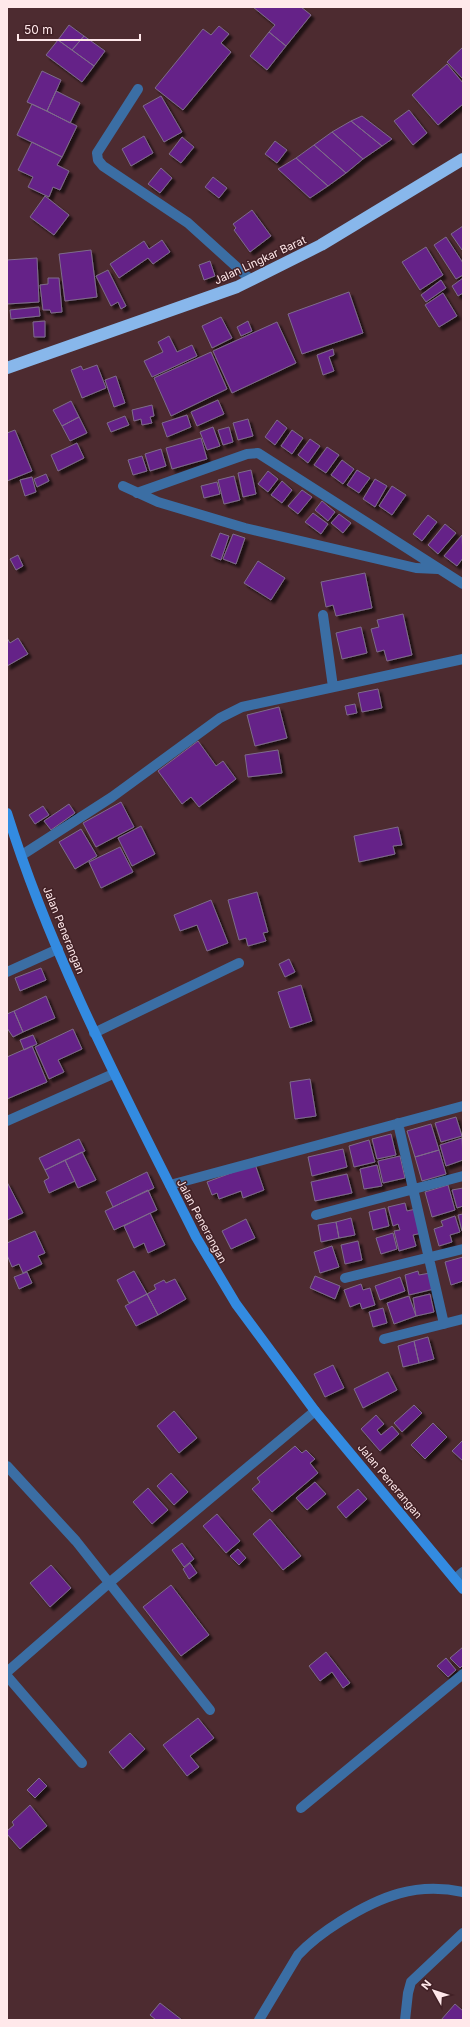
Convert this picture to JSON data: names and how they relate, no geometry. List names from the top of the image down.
{
  "streets": {
    "highway": ["Jalan Lingkar Barat"],
    "street": ["Jalan Penerangan"]
  },
  "scale_bar": "50 m",
  "north": "top left"
}
